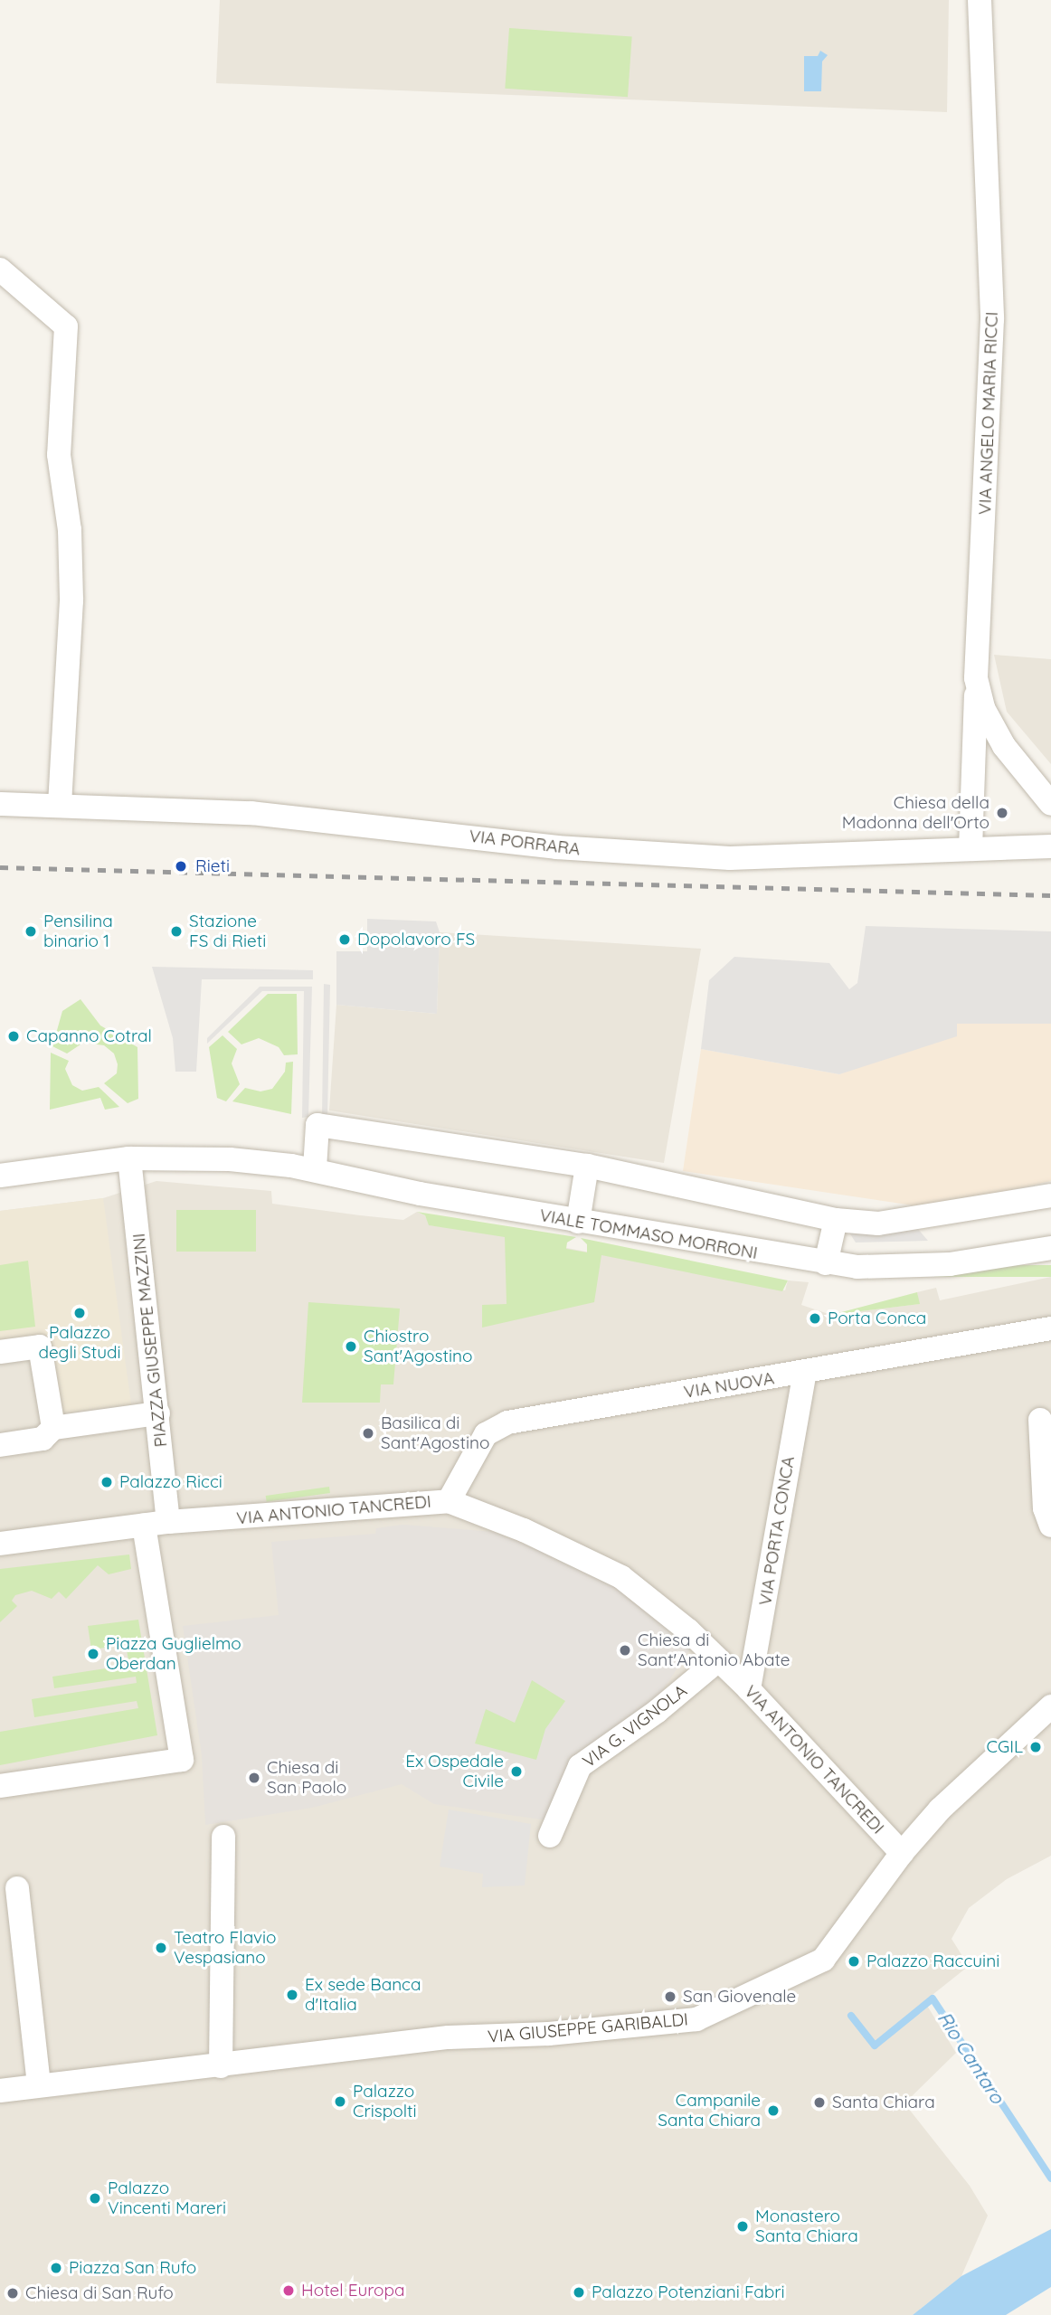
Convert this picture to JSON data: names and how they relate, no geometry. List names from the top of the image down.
{
  "streets": {
    "street": [
      "VIA ANGELO MARIA RICCI",
      "VIA PORRARA",
      "VIALE TOMMASO MORRONI",
      "PIAZZA GIUSEPPE MAZZINI",
      "VIA NUOVA",
      "VIA ANTONIO TANCREDI",
      "VIA PORTA CONCA",
      "VIA G. VIGNOLA",
      "VIA GIUSEPPE GARIBALDI"
    ]
  },
  "crossings": [
    ["VIALE TOMMASO MORRONI", "PIAZZA GIUSEPPE MAZZINI"],
    ["PIAZZA GIUSEPPE MAZZINI", "VIA ANTONIO TANCREDI"],
    ["VIA NUOVA", "VIA ANTONIO TANCREDI"],
    ["VIA NUOVA", "VIA PORTA CONCA"],
    ["VIA ANTONIO TANCREDI", "VIA PORTA CONCA"],
    ["VIA ANTONIO TANCREDI", "VIA G. VIGNOLA"],
    ["VIA ANTONIO TANCREDI", "VIA GIUSEPPE GARIBALDI"]
  ],
  "water": ["Rio Cantaro"],
  "places": [
    "Chiesa della Madonna dell'Orto",
    "Rieti",
    "Pensilina binario 1",
    "Stazione FS di Rieti",
    "Dopolavoro FS",
    "Capanno Cotral",
    "Palazzo degli Studi",
    "Porta Conca",
    "Chiostro Sant'Agostino",
    "Basilica di Sant'Agostino",
    "Palazzo Ricci",
    "Chiesa di Sant'Antonio Abate",
    "Piazza Guglielmo Oberdan",
    "CGIL",
    "Ex Ospedale Civile",
    "Chiesa di San Paolo",
    "Teatro Flavio Vespasiano",
    "Palazzo Raccuini",
    "Ex sede Banca d'Italia",
    "San Giovenale",
    "Palazzo Crispolti",
    "Santa Chiara",
    "Campanile Santa Chiara",
    "Palazzo Vincenti Mareri",
    "Monastero Santa Chiara",
    "Piazza San Rufo",
    "Hotel Europa",
    "Palazzo Potenziani Fabri",
    "Chiesa di San Rufo"
  ]
}
